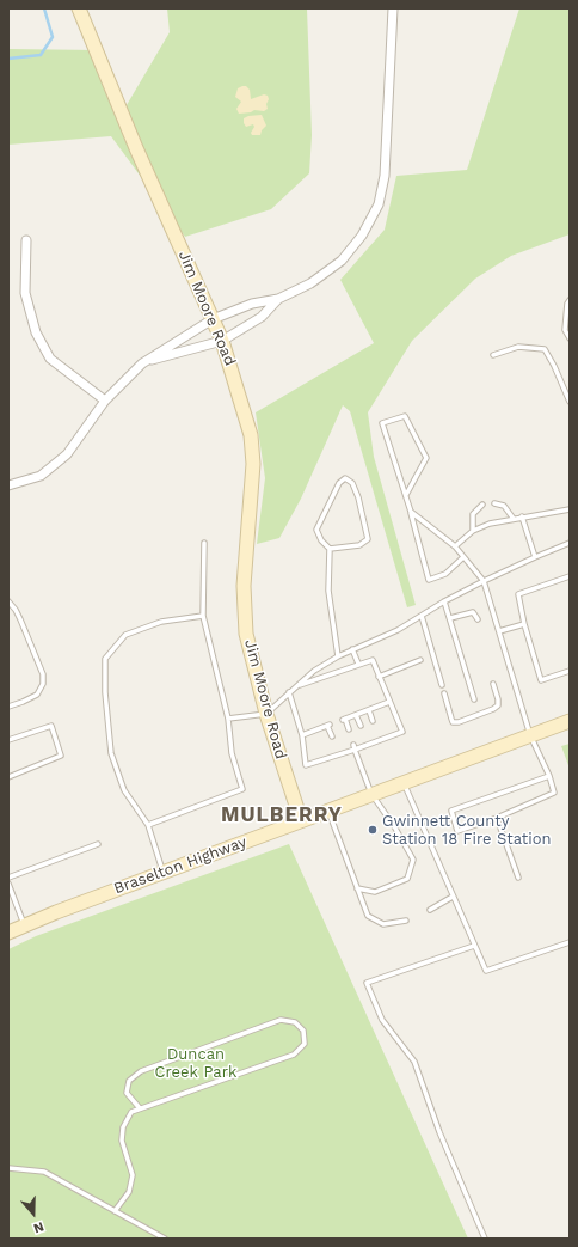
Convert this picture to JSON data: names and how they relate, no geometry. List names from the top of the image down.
{
  "streets": {
    "street": ["Jim Moore Road", "Braselton Highway"]
  },
  "crossings": [
    ["Jim Moore Road", "Braselton Highway"]
  ],
  "districts": ["MULBERRY"],
  "parks": ["Duncan Creek Park"],
  "places": ["Gwinnett County Station 18 Fire Station"],
  "north": "bottom"
}
